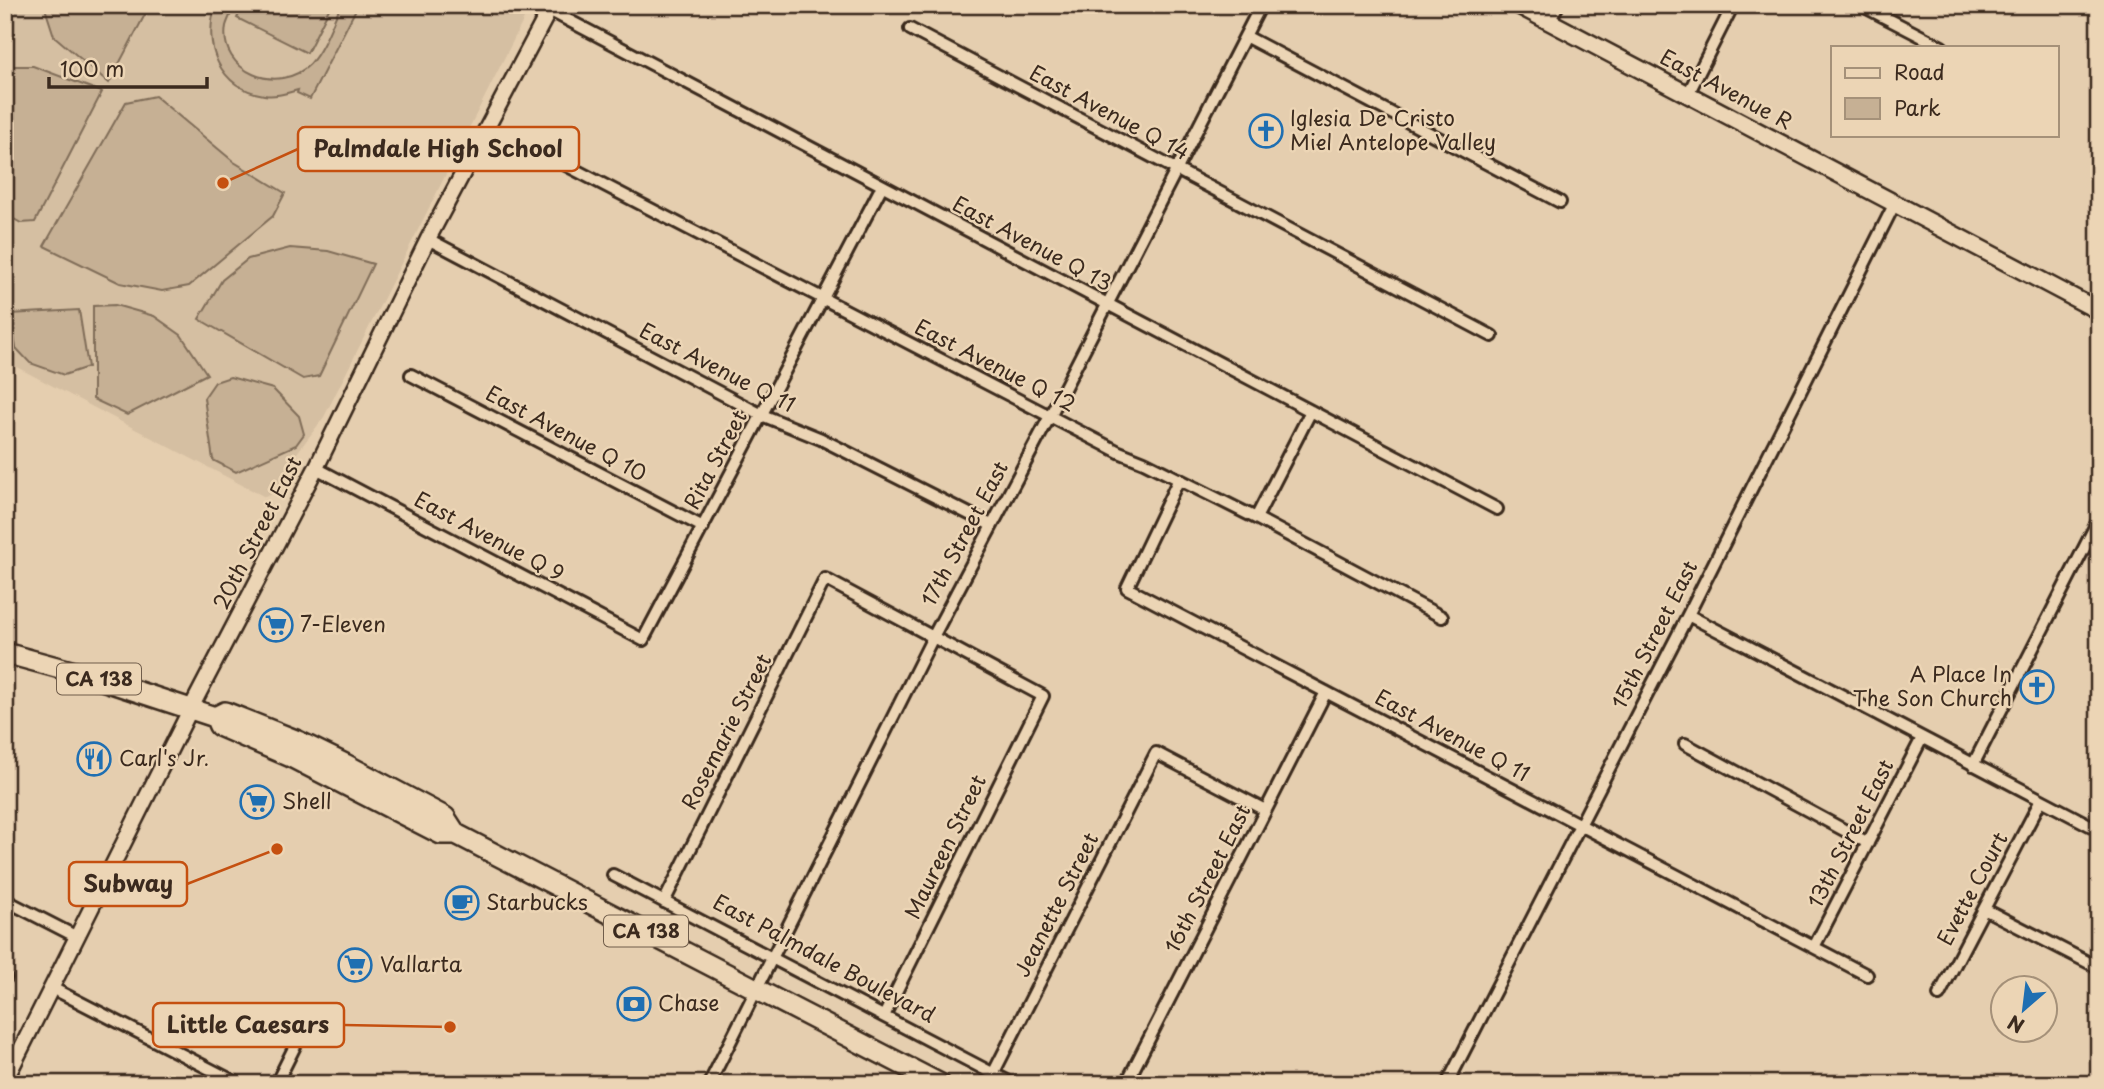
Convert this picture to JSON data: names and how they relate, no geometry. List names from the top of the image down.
{
  "streets": {
    "highway": ["CA 138"],
    "main road": ["East Avenue R"],
    "street": [
      "East Avenue Q 14",
      "East Avenue Q 13",
      "East Avenue Q 12",
      "East Avenue Q 11",
      "East Avenue Q 10",
      "Rita Street",
      "20th Street East",
      "17th Street East",
      "East Avenue Q 9",
      "15th Street East",
      "Rosemarie Street",
      "13th Street East",
      "Maureen Street",
      "16th Street East",
      "Evette Court",
      "Jeanette Street",
      "East Palmdale Boulevard"
    ]
  },
  "crossings": [
    ["East Avenue R", "15th Street East"],
    ["East Avenue Q 14", "17th Street East"],
    ["East Avenue Q 13", "Rita Street"],
    ["East Avenue Q 13", "20th Street East"],
    ["East Avenue Q 13", "17th Street East"],
    ["East Avenue Q 12", "East Avenue Q 11"],
    ["East Avenue Q 12", "Rita Street"],
    ["East Avenue Q 12", "17th Street East"],
    ["East Avenue Q 11", "Rita Street"],
    ["East Avenue Q 11", "20th Street East"],
    ["East Avenue Q 11", "17th Street East"],
    ["East Avenue Q 11", "15th Street East"],
    ["East Avenue Q 11", "13th Street East"],
    ["East Avenue Q 11", "16th Street East"],
    ["East Avenue Q 10", "Rita Street"],
    ["Rita Street", "East Avenue Q 9"],
    ["20th Street East", "East Avenue Q 9"],
    ["20th Street East", "CA 138"],
    ["17th Street East", "CA 138"],
    ["17th Street East", "Rosemarie Street"],
    ["17th Street East", "Maureen Street"],
    ["17th Street East", "East Palmdale Boulevard"],
    ["Rosemarie Street", "Maureen Street"],
    ["Rosemarie Street", "East Palmdale Boulevard"],
    ["Maureen Street", "East Palmdale Boulevard"],
    ["16th Street East", "Jeanette Street"],
    ["Jeanette Street", "East Palmdale Boulevard"]
  ],
  "places": {
    "church": ["Iglesia De Cristo Miel Antelope Valley", "A Place In The Son Church"],
    "other": ["Palmdale High School", "Subway", "Little Caesars"],
    "supermarket": ["7-Eleven", "Shell", "Vallarta"],
    "restaurant": ["Carl's Jr."],
    "cafe": ["Starbucks"],
    "bank": ["Chase"]
  },
  "legend": ["Road", "Park"],
  "scale_bar": "100 m",
  "north": "bottom left"
}
